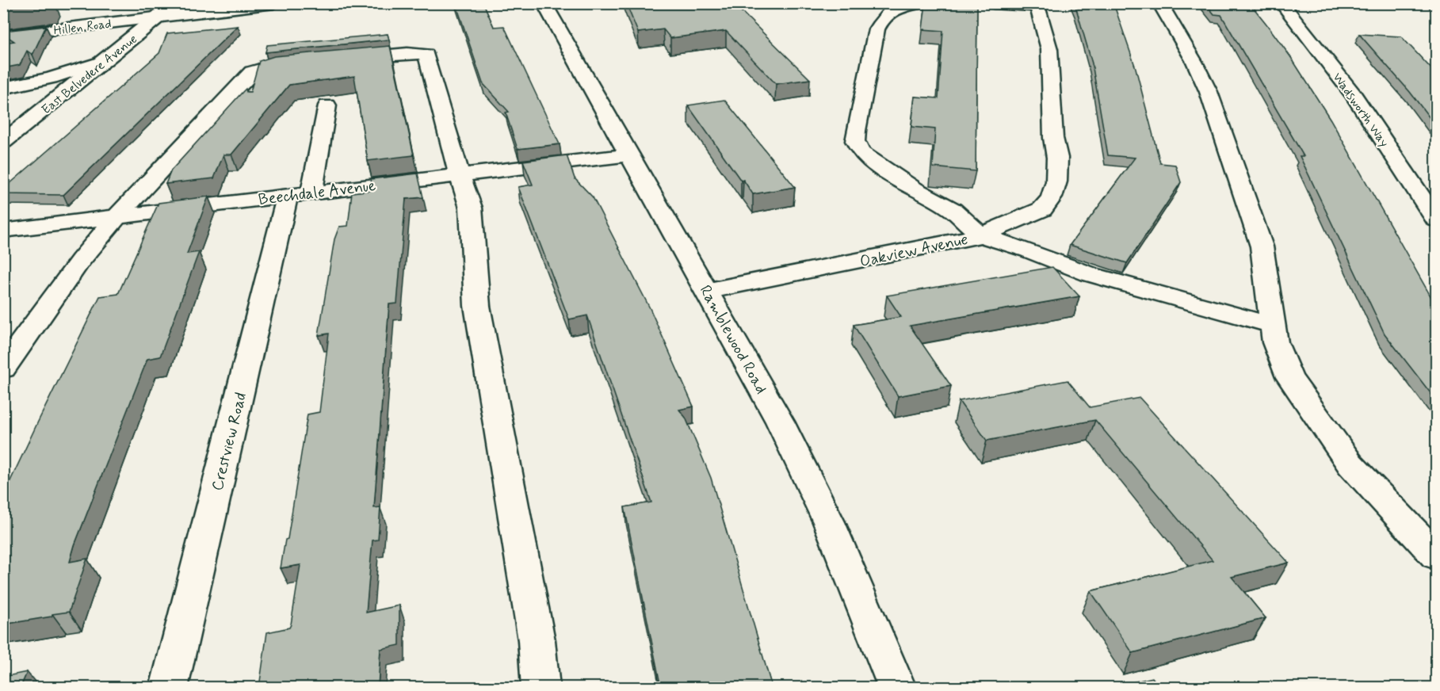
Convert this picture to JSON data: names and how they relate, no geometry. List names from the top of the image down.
{
  "streets": {
    "street": [
      "Hillen Road",
      "East Belvedere Avenue",
      "Wadsworth Way",
      "Beechdale Avenue",
      "Oakview Avenue",
      "Ramblewood Road",
      "Crestview Road"
    ]
  },
  "crossings": [
    ["Hillen Road", "East Belvedere Avenue"],
    ["Beechdale Avenue", "Ramblewood Road"],
    ["Beechdale Avenue", "Crestview Road"],
    ["Oakview Avenue", "Ramblewood Road"]
  ]
}
